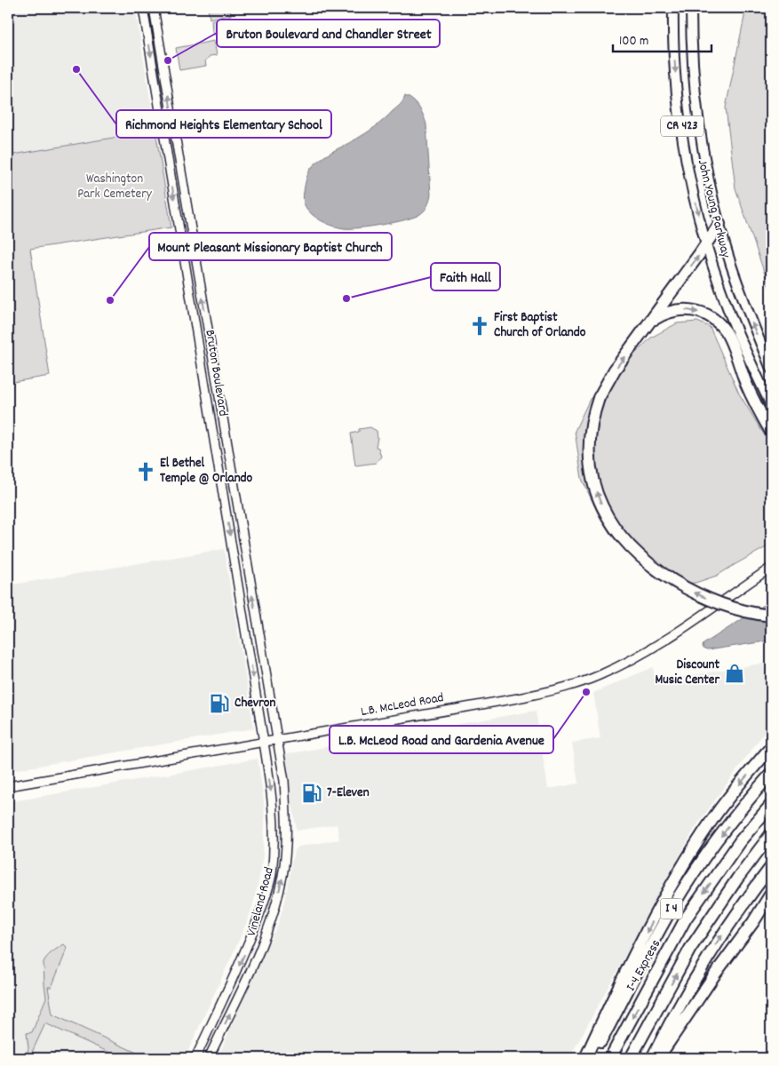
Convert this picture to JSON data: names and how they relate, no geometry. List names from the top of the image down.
{
  "streets": {
    "highway": ["I 4", "I-4 Express"],
    "main road": ["CR 423", "John Young Parkway"],
    "street": ["Bruton Boulevard", "L.B. McLeod Road", "Vineland Road"]
  },
  "crossings": [
    ["Bruton Boulevard", "L.B. McLeod Road"],
    ["Bruton Boulevard", "Vineland Road"],
    ["L.B. McLeod Road", "Vineland Road"]
  ],
  "parks": ["Washington Park Cemetery"],
  "places": {
    "other": [
      "Bruton Boulevard and Chandler Street",
      "Richmond Heights Elementary School",
      "Faith Hall",
      "Mount Pleasant Missionary Baptist Church",
      "L.B. McLeod Road and Gardenia Avenue"
    ],
    "church": ["First Baptist Church of Orlando", "El Bethel Temple @ Orlando"],
    "shop": ["Discount Music Center"],
    "fuel station": ["Chevron", "7-Eleven"]
  },
  "scale_bar": "100 m"
}
